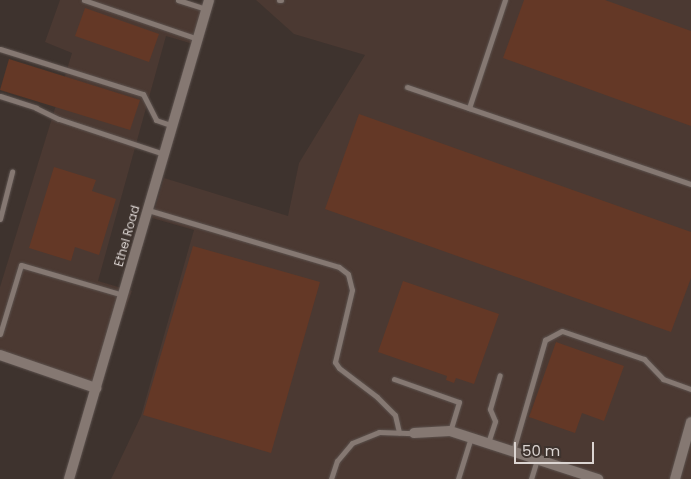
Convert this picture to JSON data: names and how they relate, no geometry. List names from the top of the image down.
{
  "streets": {
    "street": ["Ethel Road"]
  },
  "scale_bar": "50 m"
}
